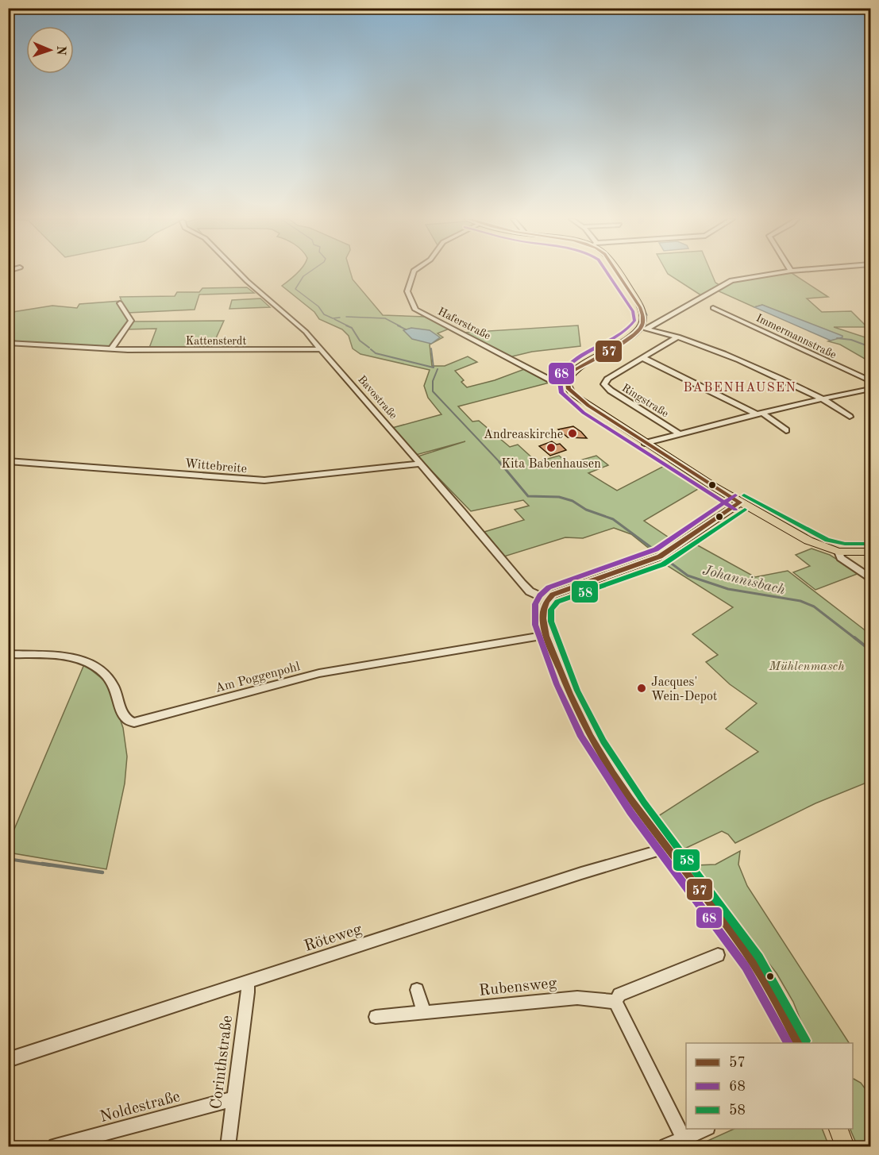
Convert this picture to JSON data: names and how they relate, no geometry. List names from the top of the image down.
{
  "streets": {
    "street": [
      "Haferstraße",
      "Immermannstraße",
      "Kattensterdt",
      "Bavostraße",
      "Ringstraße",
      "Wittebreite",
      "Am Poggenpohl",
      "Röteweg",
      "Rubensweg",
      "Corinthstraße",
      "Noldestraße"
    ]
  },
  "crossings": [
    ["Kattensterdt", "Bavostraße"],
    ["Bavostraße", "Wittebreite"],
    ["Röteweg", "Corinthstraße"],
    ["Corinthstraße", "Noldestraße"]
  ],
  "districts": ["BABENHAUSEN"],
  "water": ["Johannisbach"],
  "parks": ["Mühlenmasch"],
  "places": ["Andreaskirche", "Kita Babenhausen", "Jacques' Wein-Depot"],
  "lines": ["transit line 57", "transit line 68", "transit line 58"],
  "legend": ["57", "68", "58"],
  "north": "right"
}
